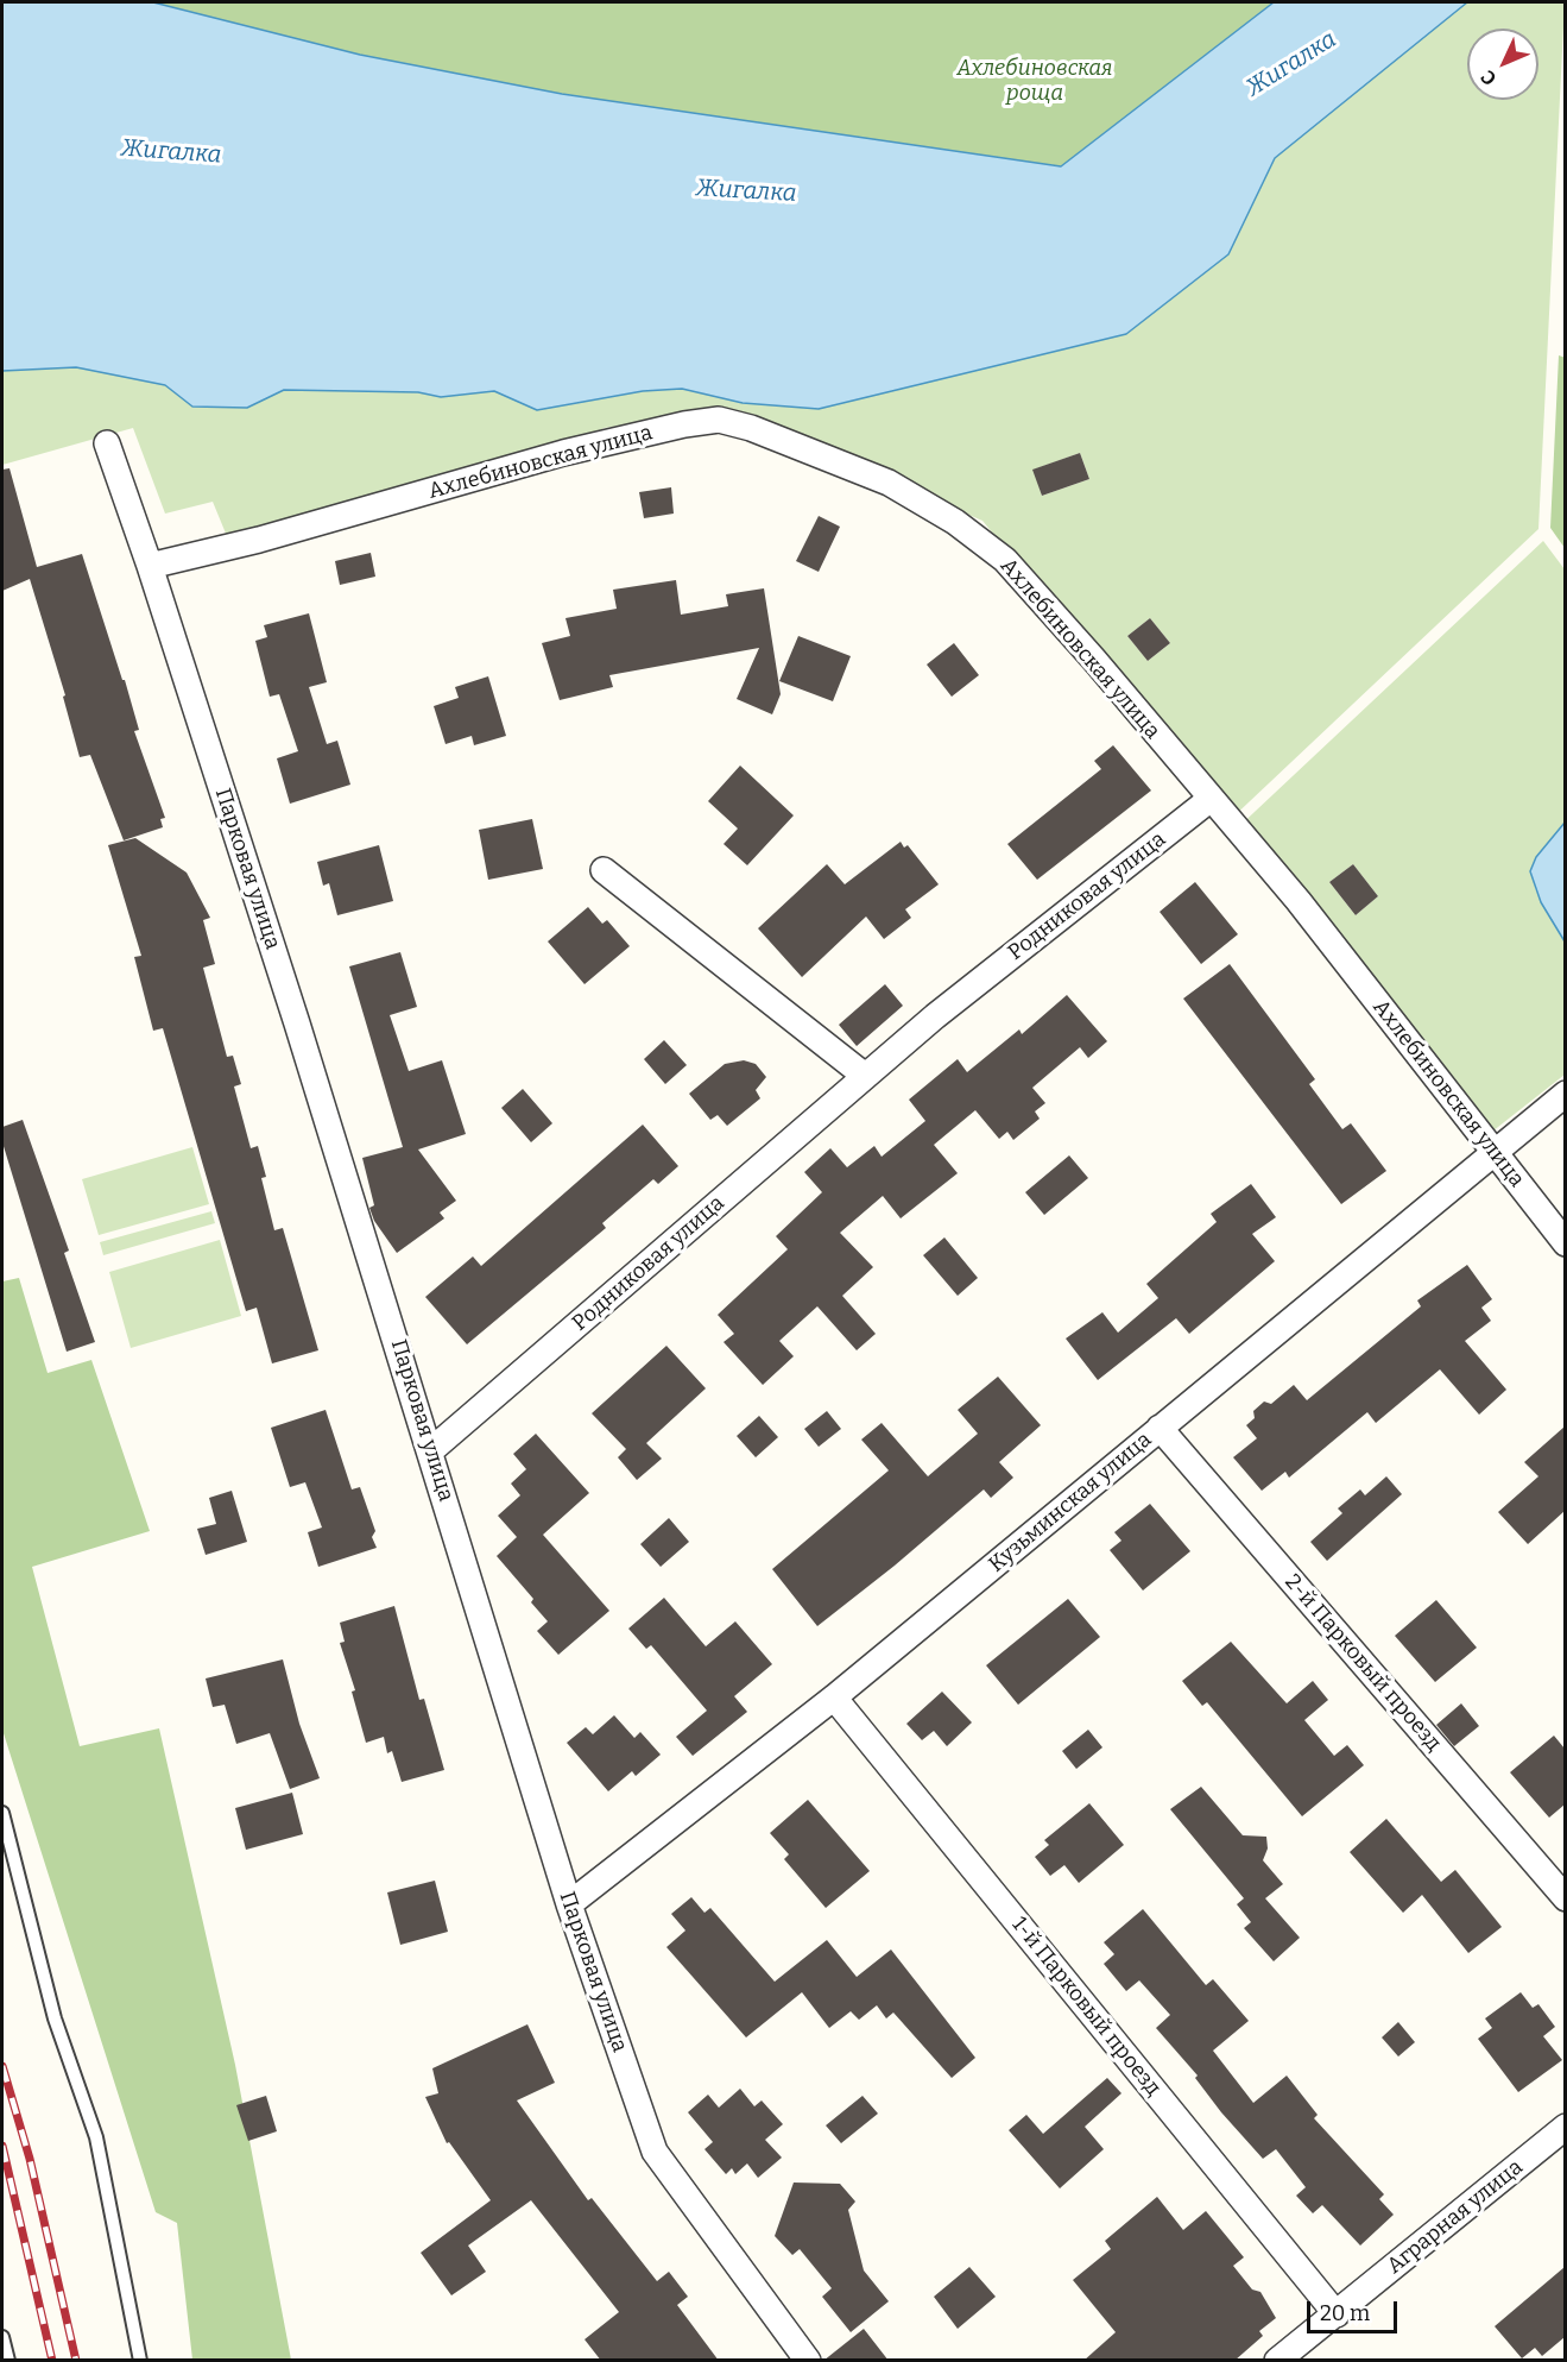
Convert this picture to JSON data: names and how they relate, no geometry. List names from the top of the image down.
{
  "streets": {
    "street": [
      "Ахлебиновская улица",
      "Парковая улица",
      "Родниковая улица",
      "Кузьминская улица",
      "2-й Парковый проезд",
      "1-й Парковый проезд",
      "Аграрная улица"
    ]
  },
  "crossings": [
    ["Ахлебиновская улица", "Парковая улица"],
    ["Ахлебиновская улица", "Родниковая улица"],
    ["Ахлебиновская улица", "Кузьминская улица"],
    ["Парковая улица", "Родниковая улица"],
    ["Парковая улица", "Кузьминская улица"],
    ["Кузьминская улица", "2-й Парковый проезд"],
    ["Кузьминская улица", "1-й Парковый проезд"],
    ["1-й Парковый проезд", "Аграрная улица"]
  ],
  "water": ["Жигалка"],
  "parks": ["Ахлебиновская роща"],
  "scale_bar": "20 m",
  "north": "bottom left"
}
